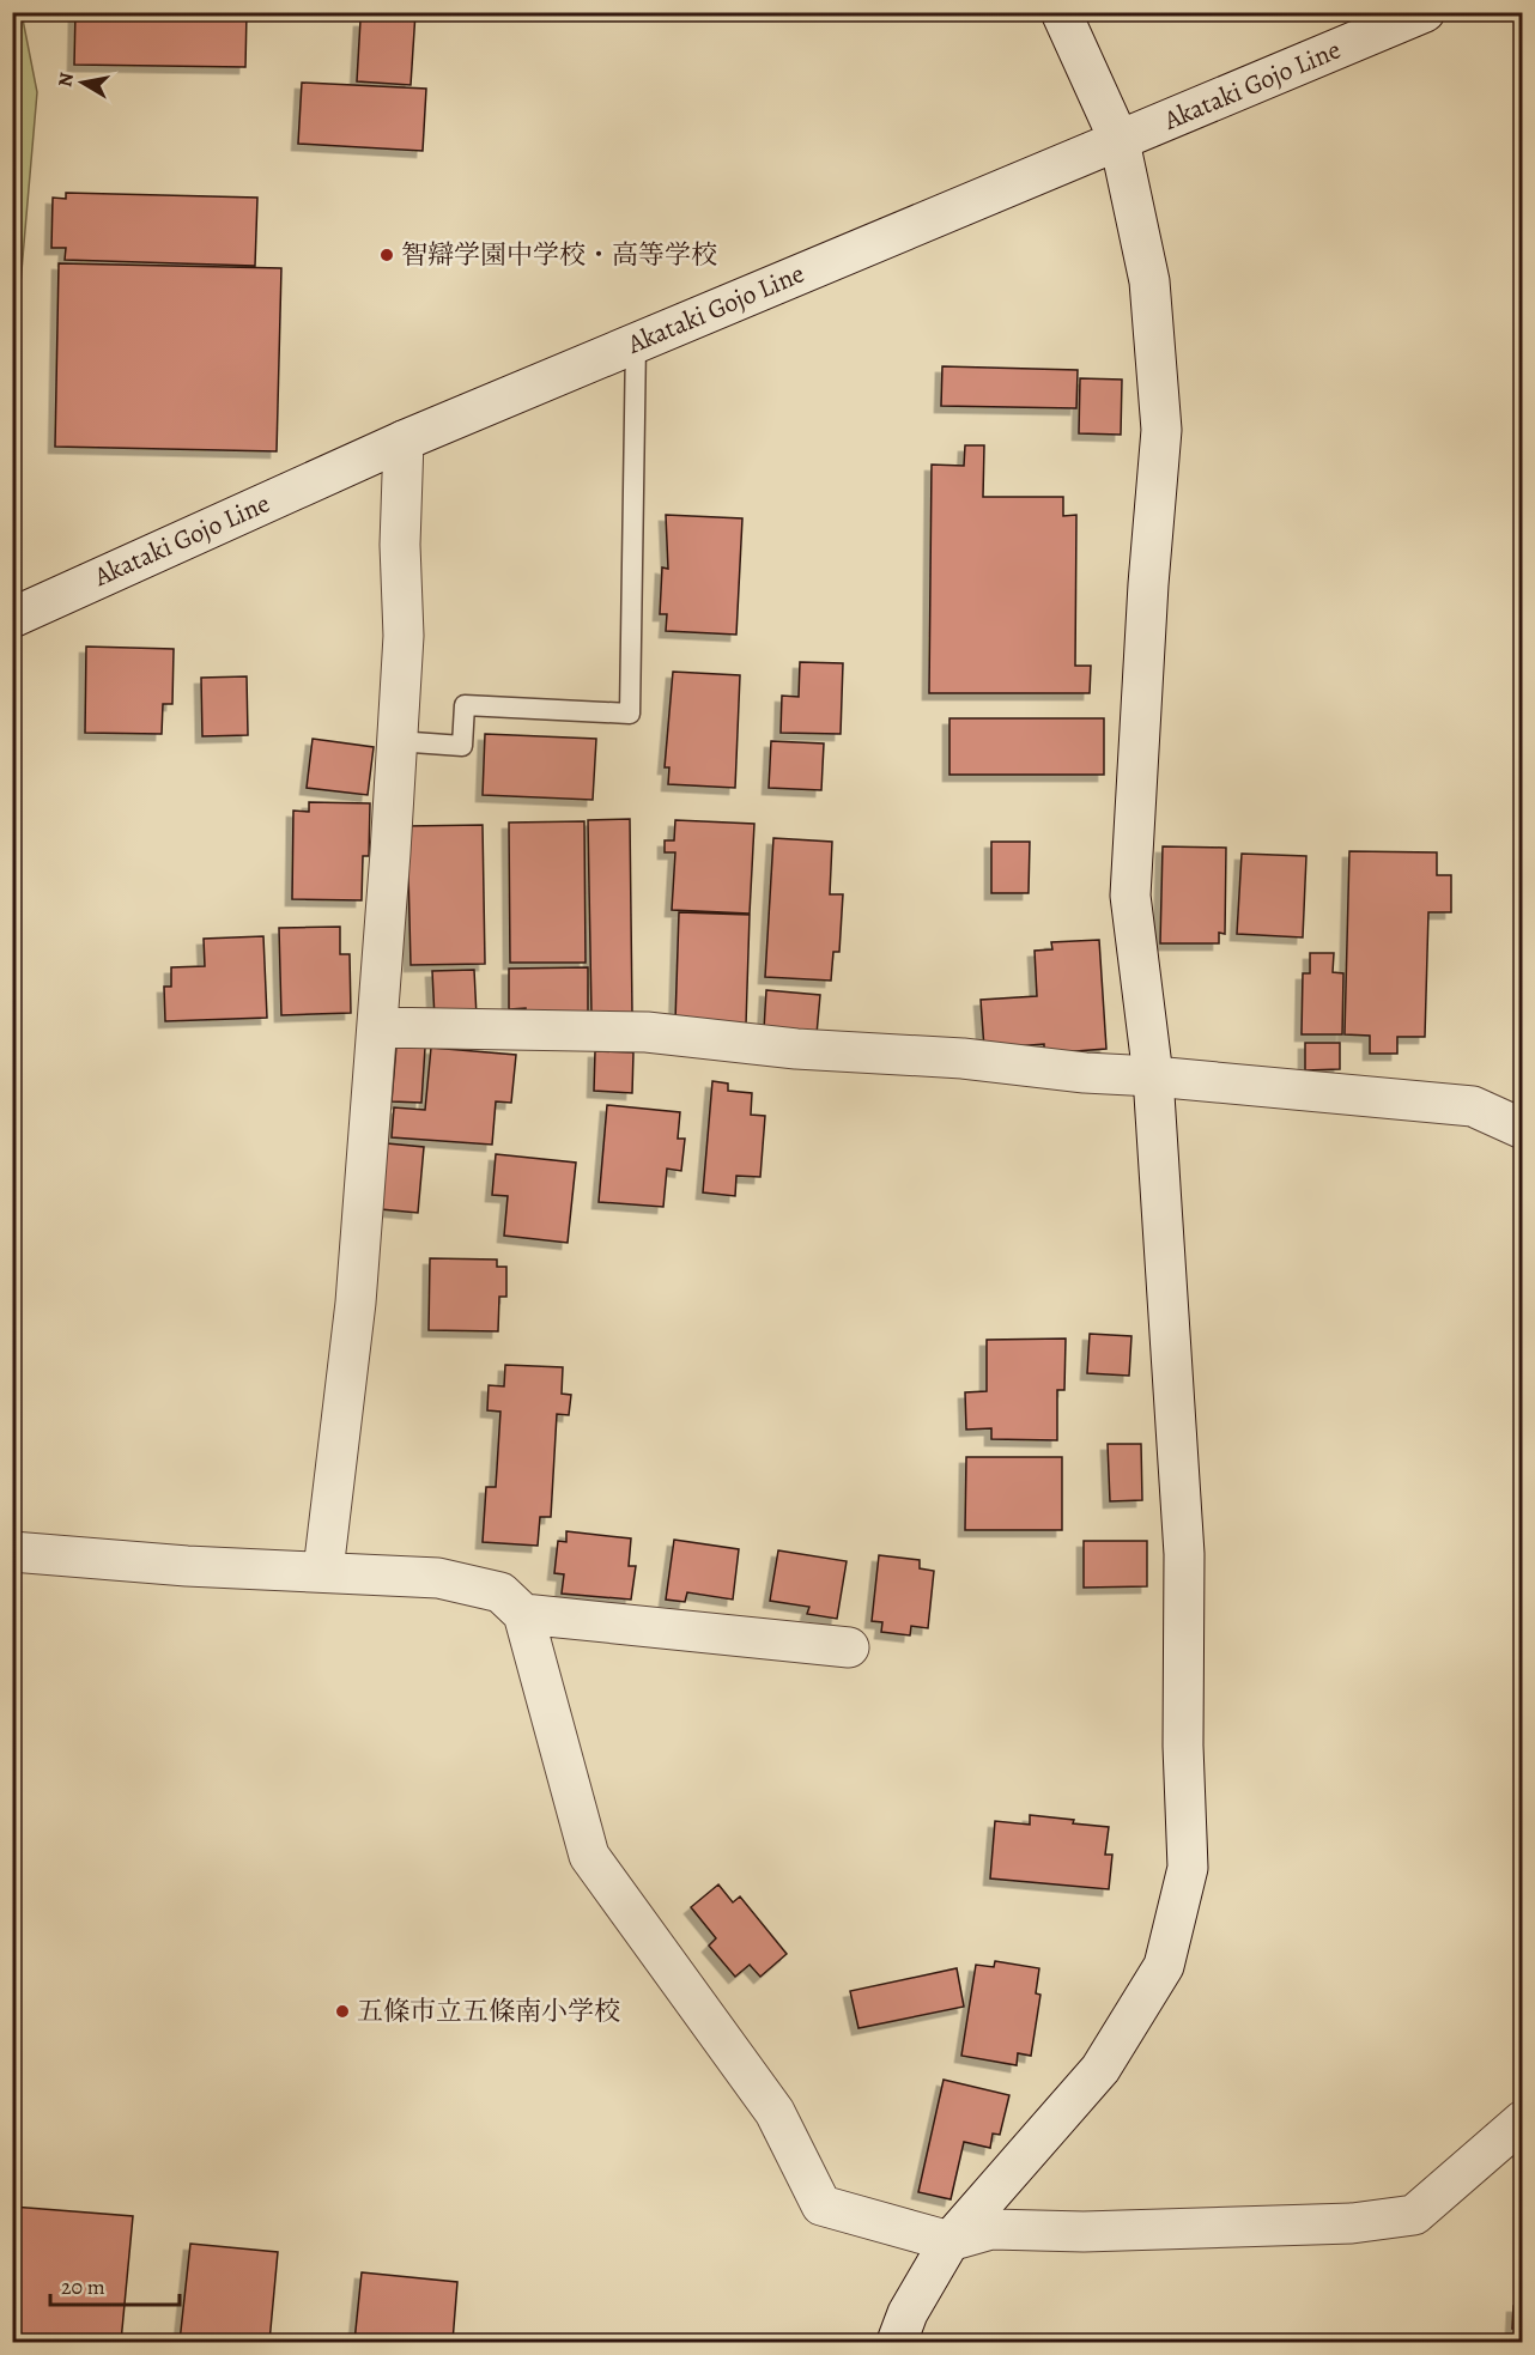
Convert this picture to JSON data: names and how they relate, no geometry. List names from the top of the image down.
{
  "streets": {
    "street": ["Akataki Gojo Line"]
  },
  "places": ["智辯学園中学校・高等学校", "五條市立五條南小学校"],
  "scale_bar": "20 m",
  "north": "left"
}
